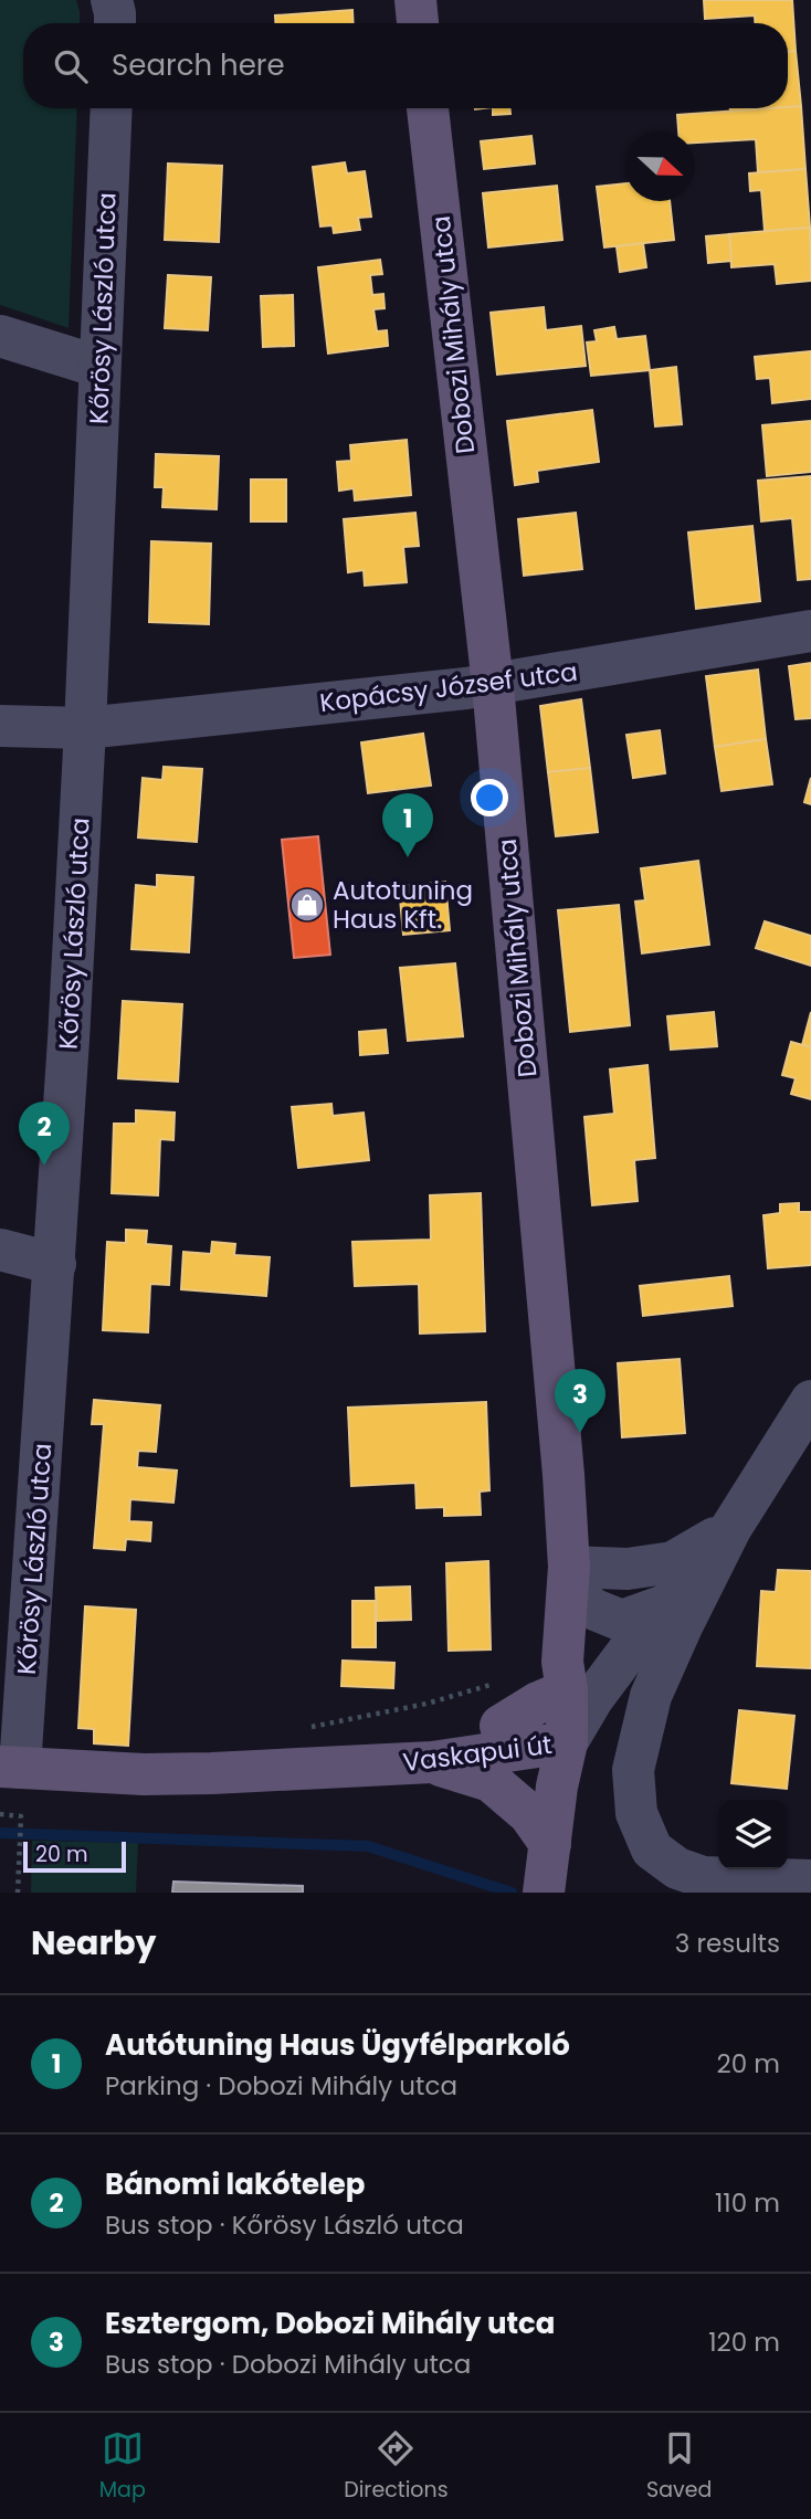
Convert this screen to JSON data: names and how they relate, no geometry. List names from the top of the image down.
{
  "streets": {
    "main road": ["Dobozi Mihály utca", "Vaskapui út"],
    "street": ["Kőrösy László utca", "Kopácsy József utca"]
  },
  "crossings": [
    ["Kőrösy László utca", "Kopácsy József utca"],
    ["Kőrösy László utca", "Vaskapui út"],
    ["Dobozi Mihály utca", "Kopácsy József utca"],
    ["Dobozi Mihály utca", "Vaskapui út"]
  ],
  "places": {
    "shop": ["Autotuning Haus Kft."]
  },
  "scale_bar": "20 m",
  "north": "right",
  "page": {
    "search": "Search here",
    "pins": ["1", "2", "3"],
    "scale": "20 m",
    "heading": ["Nearby", "3 results"],
    "list": [
      {
        "mark": "1",
        "name": "Autótuning Haus Ügyfélparkoló",
        "note": "Parking · Dobozi Mihály utca",
        "value": "20 m"
      },
      {
        "mark": "2",
        "name": "Bánomi lakótelep",
        "note": "Bus stop · Kőrösy László utca",
        "value": "110 m"
      },
      {
        "mark": "3",
        "name": "Esztergom, Dobozi Mihály utca",
        "note": "Bus stop · Dobozi Mihály utca",
        "value": "120 m"
      }
    ],
    "nav": ["Map", "Directions", "Saved"]
  }
}
